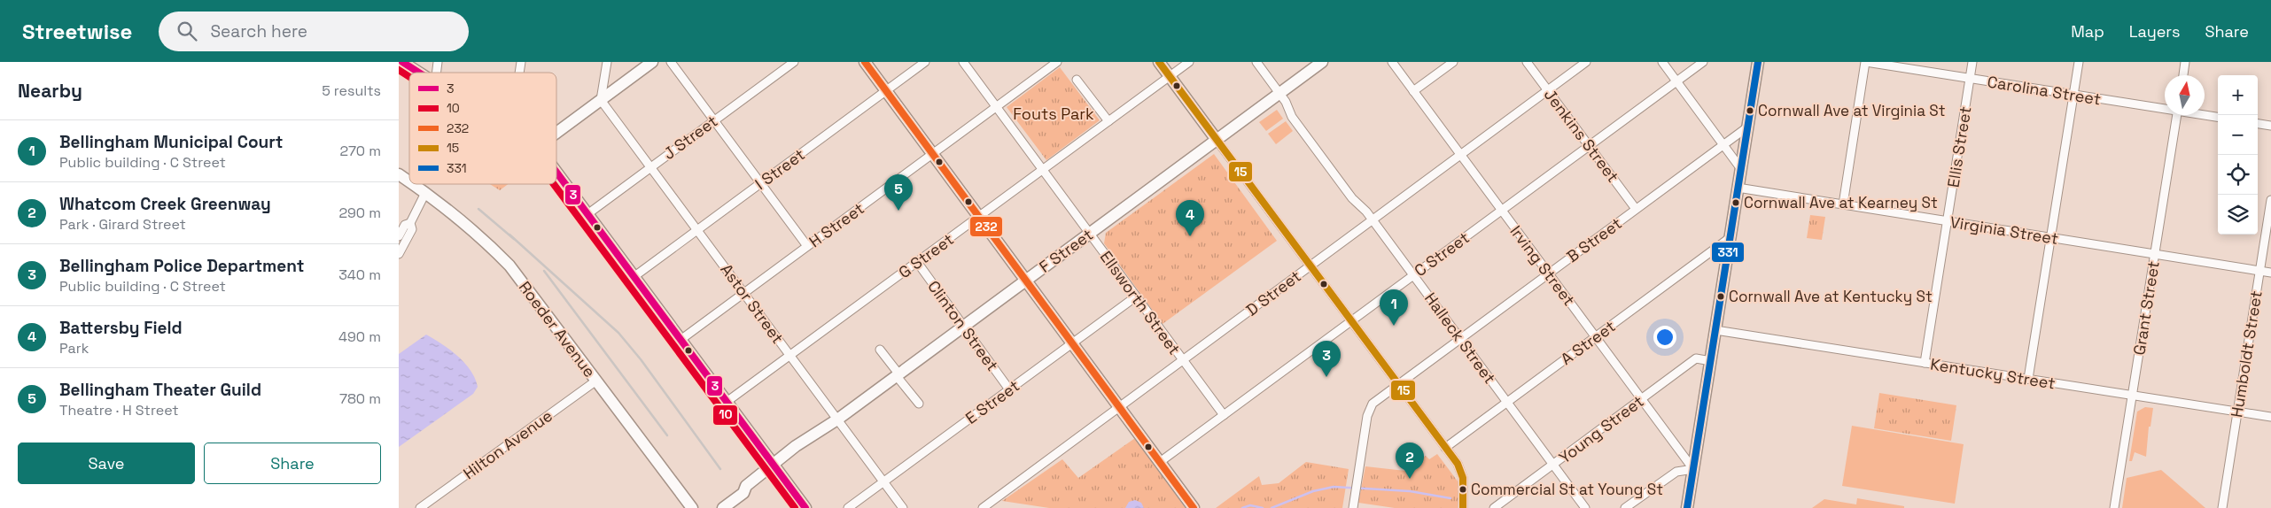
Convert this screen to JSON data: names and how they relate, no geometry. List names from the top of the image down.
{
  "streets": {
    "street": [
      "Carolina Street",
      "Jenkins Street",
      "J Street",
      "Ellis Street",
      "I Street",
      "H Street",
      "Virginia Street",
      "B Street",
      "F Street",
      "C Street",
      "G Street",
      "Irving Street",
      "D Street",
      "Ellsworth Street",
      "Astor Street",
      "Grant Street",
      "Clinton Street",
      "Roeder Avenue",
      "Halleck Street",
      "A Street",
      "Humboldt Street",
      "Kentucky Street",
      "E Street",
      "Young Street",
      "Hilton Avenue"
    ]
  },
  "crossings": [
    ["Carolina Street", "Ellis Street"],
    ["Jenkins Street", "B Street"],
    ["Jenkins Street", "C Street"],
    ["Jenkins Street", "D Street"],
    ["J Street", "Astor Street"],
    ["Ellis Street", "Virginia Street"],
    ["Ellis Street", "Kentucky Street"],
    ["I Street", "Astor Street"],
    ["H Street", "Ellsworth Street"],
    ["H Street", "Astor Street"],
    ["Virginia Street", "Grant Street"],
    ["Virginia Street", "Humboldt Street"],
    ["B Street", "Irving Street"],
    ["B Street", "Halleck Street"],
    ["F Street", "Ellsworth Street"],
    ["F Street", "Astor Street"],
    ["F Street", "Clinton Street"],
    ["F Street", "Halleck Street"],
    ["C Street", "Irving Street"],
    ["C Street", "Ellsworth Street"],
    ["C Street", "Halleck Street"],
    ["G Street", "Ellsworth Street"],
    ["G Street", "Astor Street"],
    ["G Street", "Clinton Street"],
    ["Irving Street", "D Street"],
    ["Irving Street", "A Street"],
    ["Irving Street", "Young Street"],
    ["D Street", "Ellsworth Street"],
    ["D Street", "Halleck Street"],
    ["Ellsworth Street", "E Street"],
    ["Astor Street", "E Street"],
    ["Grant Street", "Kentucky Street"],
    ["Clinton Street", "E Street"],
    ["Roeder Avenue", "Hilton Avenue"],
    ["Halleck Street", "A Street"],
    ["Halleck Street", "Young Street"],
    ["Humboldt Street", "Kentucky Street"]
  ],
  "parks": ["Fouts Park"],
  "places": [
    "Cornwall Ave at Virginia St",
    "Cornwall Ave at Kearney St",
    "Cornwall Ave at Kentucky St",
    "Commercial St at Young St"
  ],
  "lines": [
    "transit line 3",
    "transit line 232",
    "transit line 15",
    "transit line 331",
    "transit line 10"
  ],
  "legend": [
    "3",
    "10",
    "232",
    "15",
    "331"
  ],
  "north": "top",
  "page": {
    "header": "Streetwise",
    "search": "Search here",
    "nav": ["Map", "Layers", "Share"],
    "heading": ["Nearby", "5 results"],
    "map_buttons": ["+", "−"],
    "list": [
      {
        "mark": "1",
        "name": "Bellingham Municipal Court",
        "note": "Public building · C Street",
        "value": "270 m"
      },
      {
        "mark": "2",
        "name": "Whatcom Creek Greenway",
        "note": "Park · Girard Street",
        "value": "290 m"
      },
      {
        "mark": "3",
        "name": "Bellingham Police Department",
        "note": "Public building · C Street",
        "value": "340 m"
      },
      {
        "mark": "4",
        "name": "Battersby Field",
        "note": "Park",
        "value": "490 m"
      },
      {
        "mark": "5",
        "name": "Bellingham Theater Guild",
        "note": "Theatre · H Street",
        "value": "780 m"
      }
    ],
    "pins": [
      "5",
      "4",
      "1",
      "3",
      "2"
    ],
    "buttons": ["Save", "Share"]
  }
}
